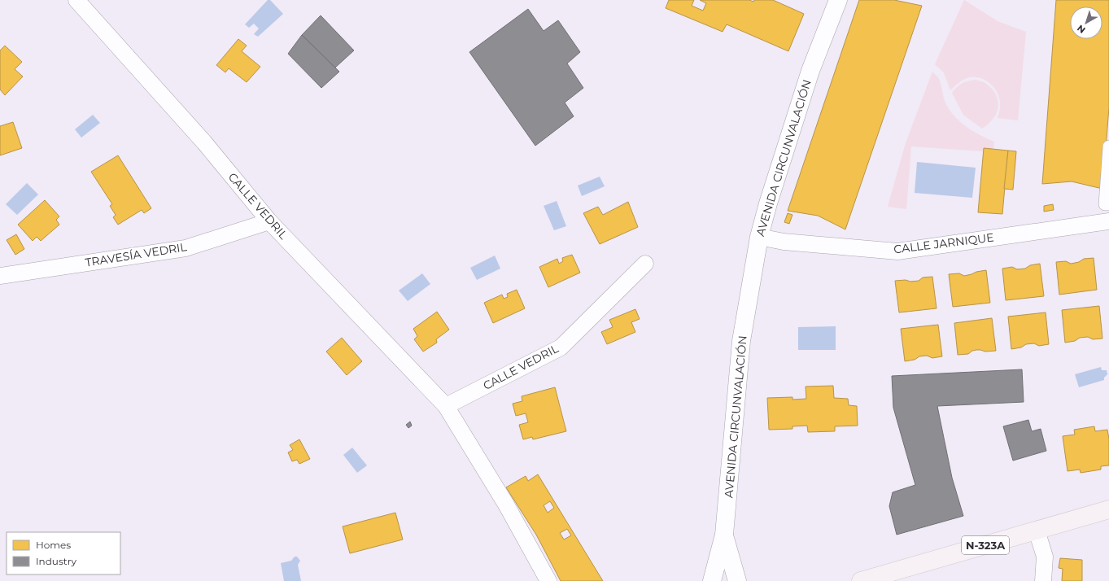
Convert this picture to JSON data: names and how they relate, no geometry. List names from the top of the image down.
{
  "streets": {
    "main road": ["N-323A"],
    "street": [
      "AVENIDA CIRCUNVALACIÓN",
      "CALLE VEDRIL",
      "CALLE JARNIQUE",
      "TRAVESÍA VEDRIL"
    ]
  },
  "crossings": [
    ["AVENIDA CIRCUNVALACIÓN", "CALLE JARNIQUE"],
    ["CALLE VEDRIL", "TRAVESÍA VEDRIL"]
  ],
  "legend": ["Homes", "Industry"],
  "north": "bottom left"
}
